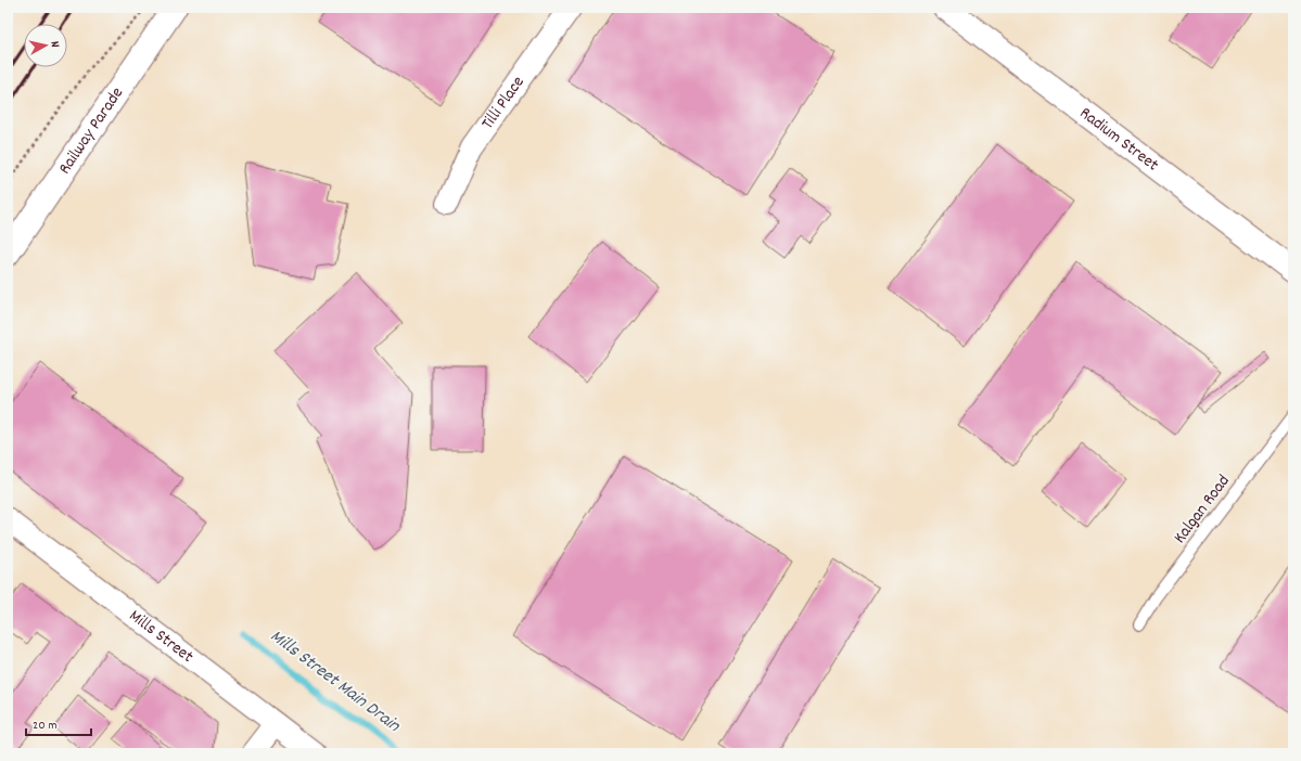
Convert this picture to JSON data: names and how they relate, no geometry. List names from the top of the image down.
{
  "streets": {
    "street": [
      "Tilli Place",
      "Railway Parade",
      "Radium Street",
      "Mills Street"
    ],
    "lane": ["Kalgan Road"]
  },
  "water": ["Mills Street Main Drain"],
  "scale_bar": "20 m",
  "north": "right"
}
